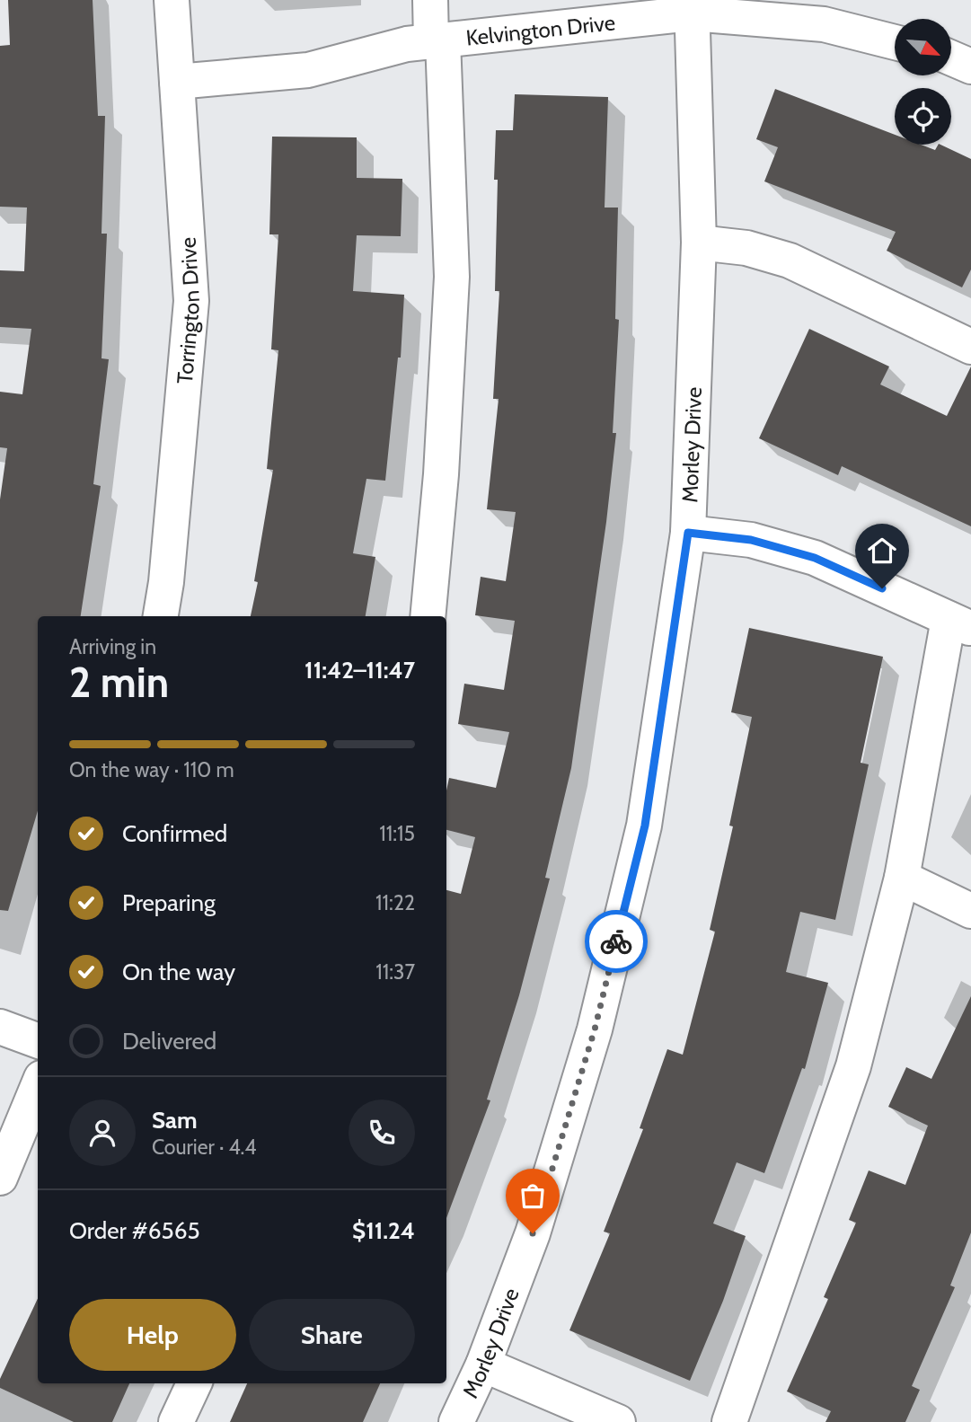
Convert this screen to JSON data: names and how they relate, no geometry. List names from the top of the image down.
{
  "streets": {
    "street": ["Kelvington Drive", "Torrington Drive", "Morley Drive"]
  },
  "crossings": [
    ["Kelvington Drive", "Torrington Drive"],
    ["Kelvington Drive", "Morley Drive"]
  ],
  "north": "bottom right",
  "page": {
    "heading": ["2 min", "Arriving in", "11:42–11:47"],
    "panel": [
      "Sam",
      "Courier · 4.4",
      "Order #6565",
      "$11.24"
    ],
    "bar": "On the way · 110 m",
    "list": [
      ["Confirmed", "11:15"],
      ["Preparing", "11:22"],
      ["On the way", "11:37"],
      "Delivered"
    ],
    "buttons": ["Help", "Share"]
  }
}
